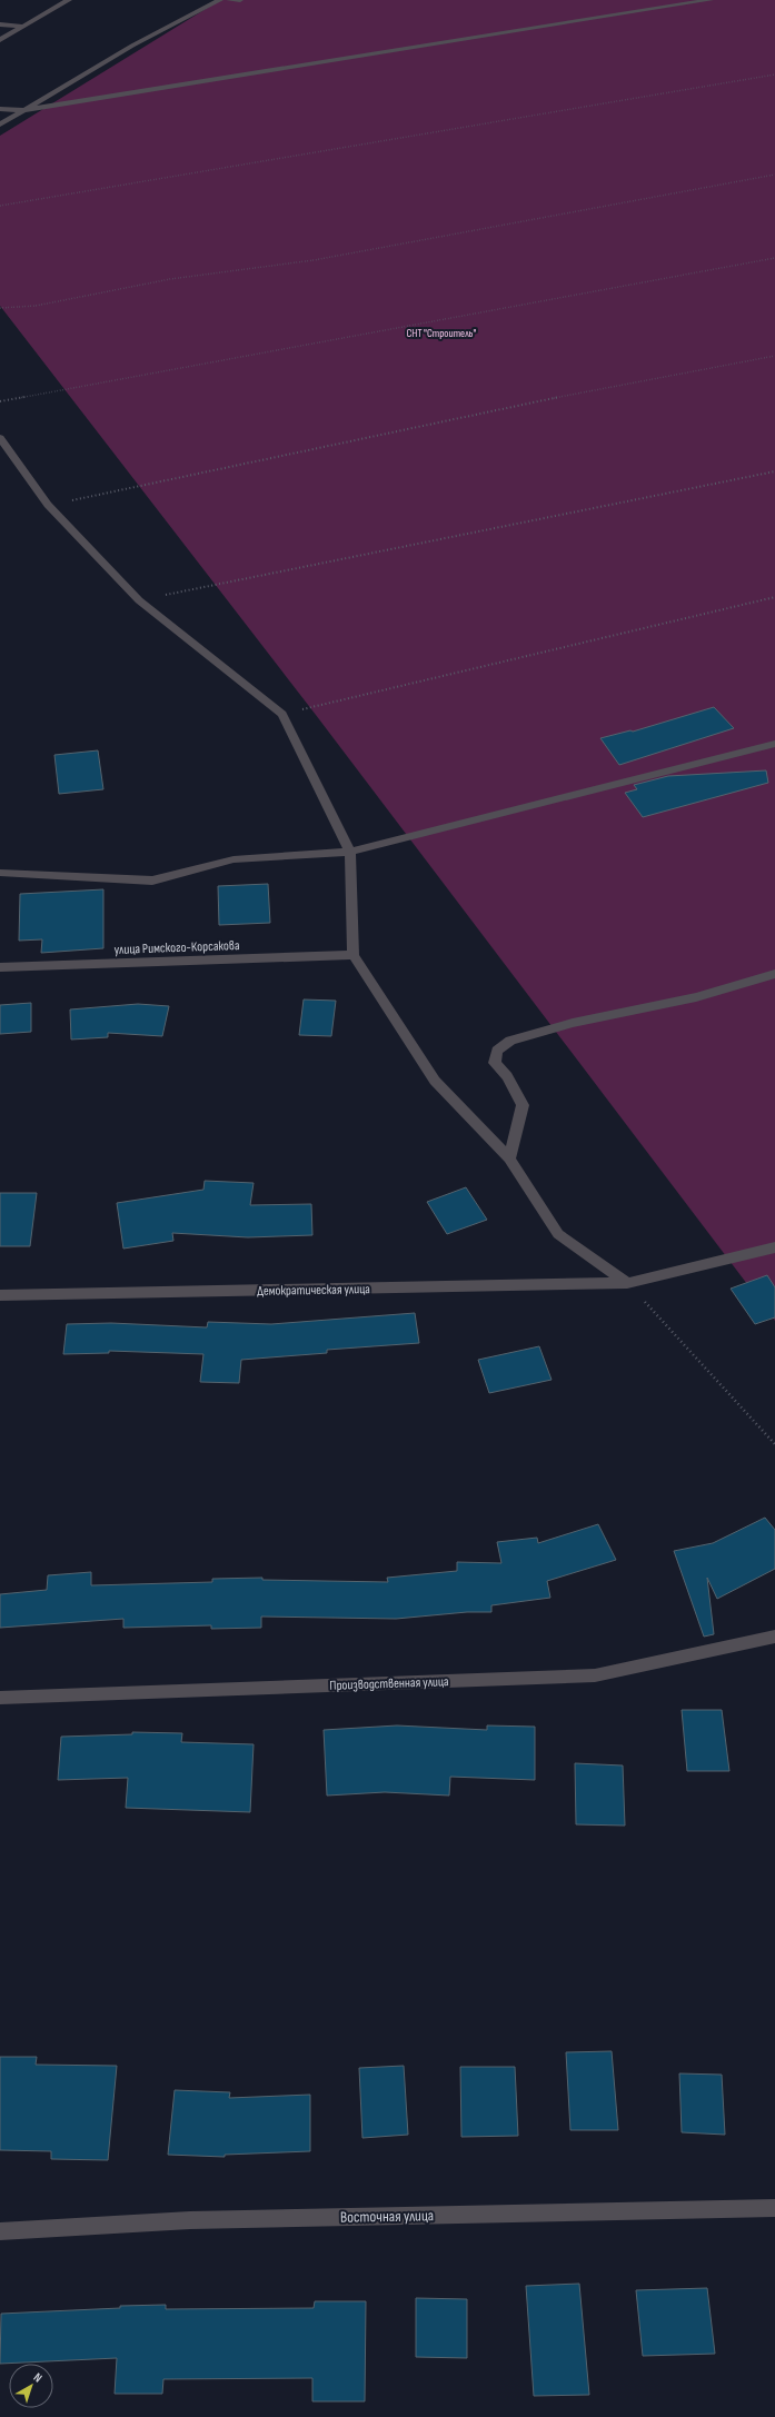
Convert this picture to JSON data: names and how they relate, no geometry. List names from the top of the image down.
{
  "streets": {
    "street": [
      "улица Римского-Корсакова",
      "Демократическая улица",
      "Производственная улица",
      "Восточная улица"
    ]
  },
  "parks": ["СНТ \"Строитель\""],
  "north": "top right"
}
